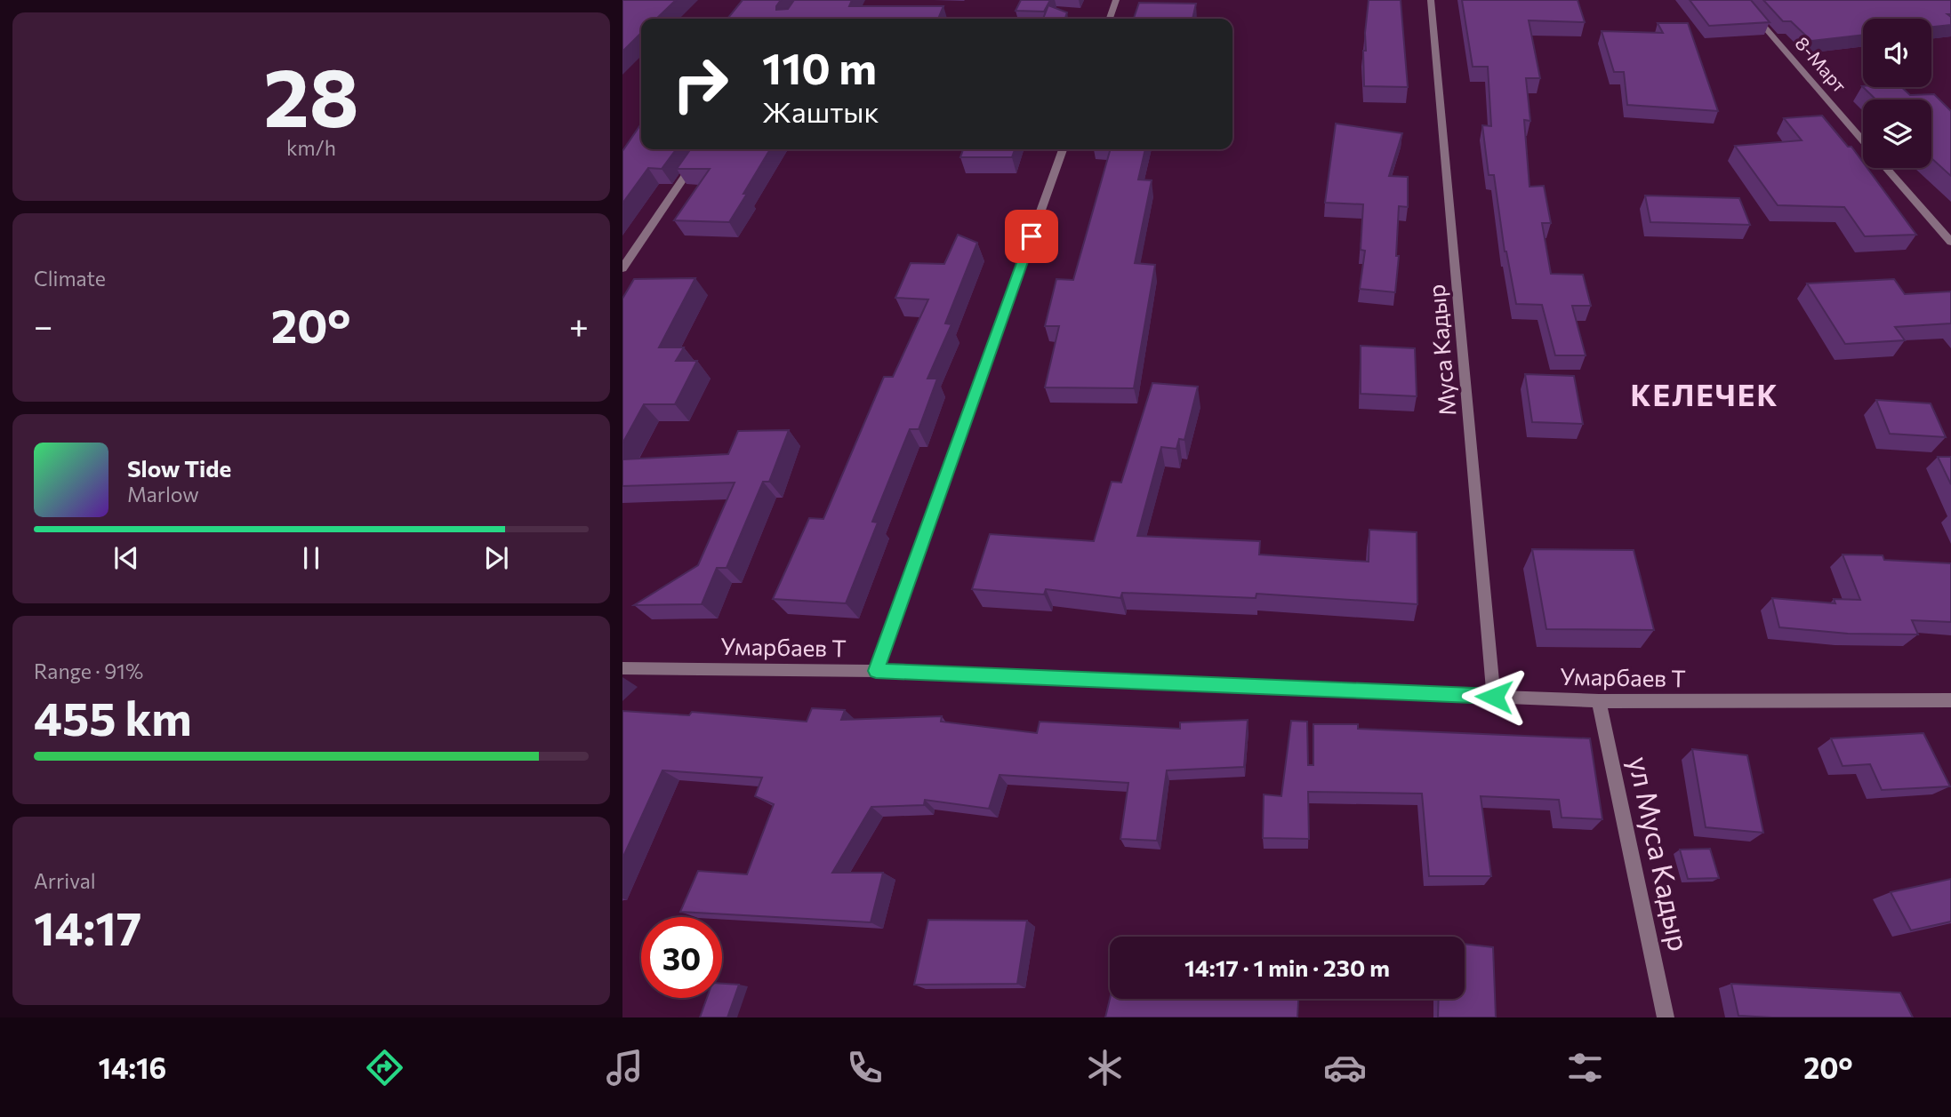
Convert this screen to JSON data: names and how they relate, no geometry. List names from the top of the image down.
{
  "streets": {
    "street": [
      "8-Март",
      "Муса Кадыр",
      "Умарбаев Т",
      "ул Муса Кадыр"
    ]
  },
  "crossings": [
    ["Муса Кадыр", "Умарбаев Т"],
    ["Умарбаев Т", "ул Муса Кадыр"]
  ],
  "districts": ["КЕЛЕЧЕК"],
  "page": {
    "tile": [
      ["28", "km/h"],
      "Climate",
      ["Range · 91%", "455 km"],
      ["Arrival", "14:17"]
    ],
    "turn": ["110 m", "Жаштык"],
    "heat": ["−", "20°", "+"],
    "song": ["Slow Tide", "Marlow"],
    "limit": "30",
    "trip": "14:17 · 1 min · 230 m",
    "tabs": ["14:16", "20°"]
  }
}
